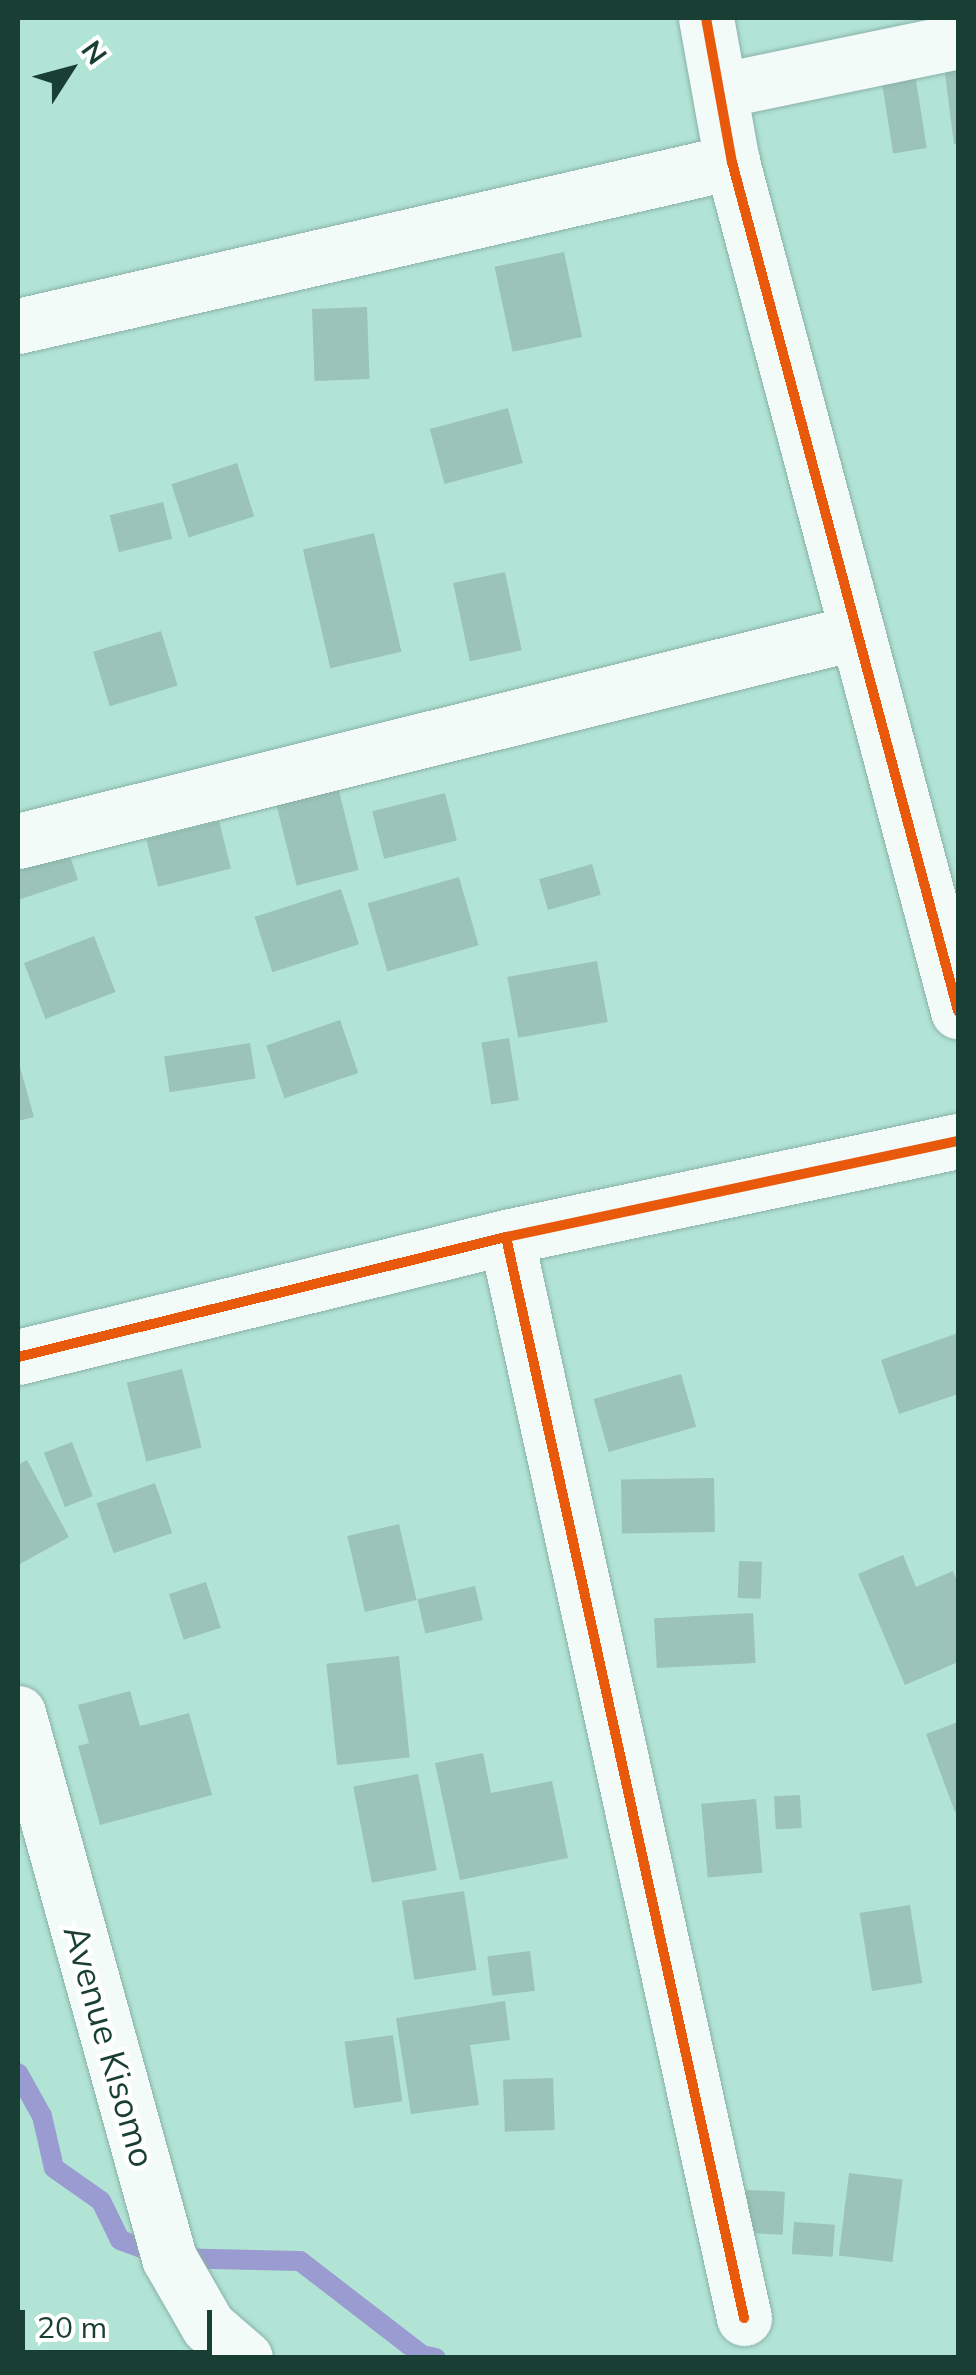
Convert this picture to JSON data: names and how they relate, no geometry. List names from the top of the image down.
{
  "streets": {
    "street": ["Avenue Kisomo"]
  },
  "scale_bar": "20 m",
  "north": "top right"
}
